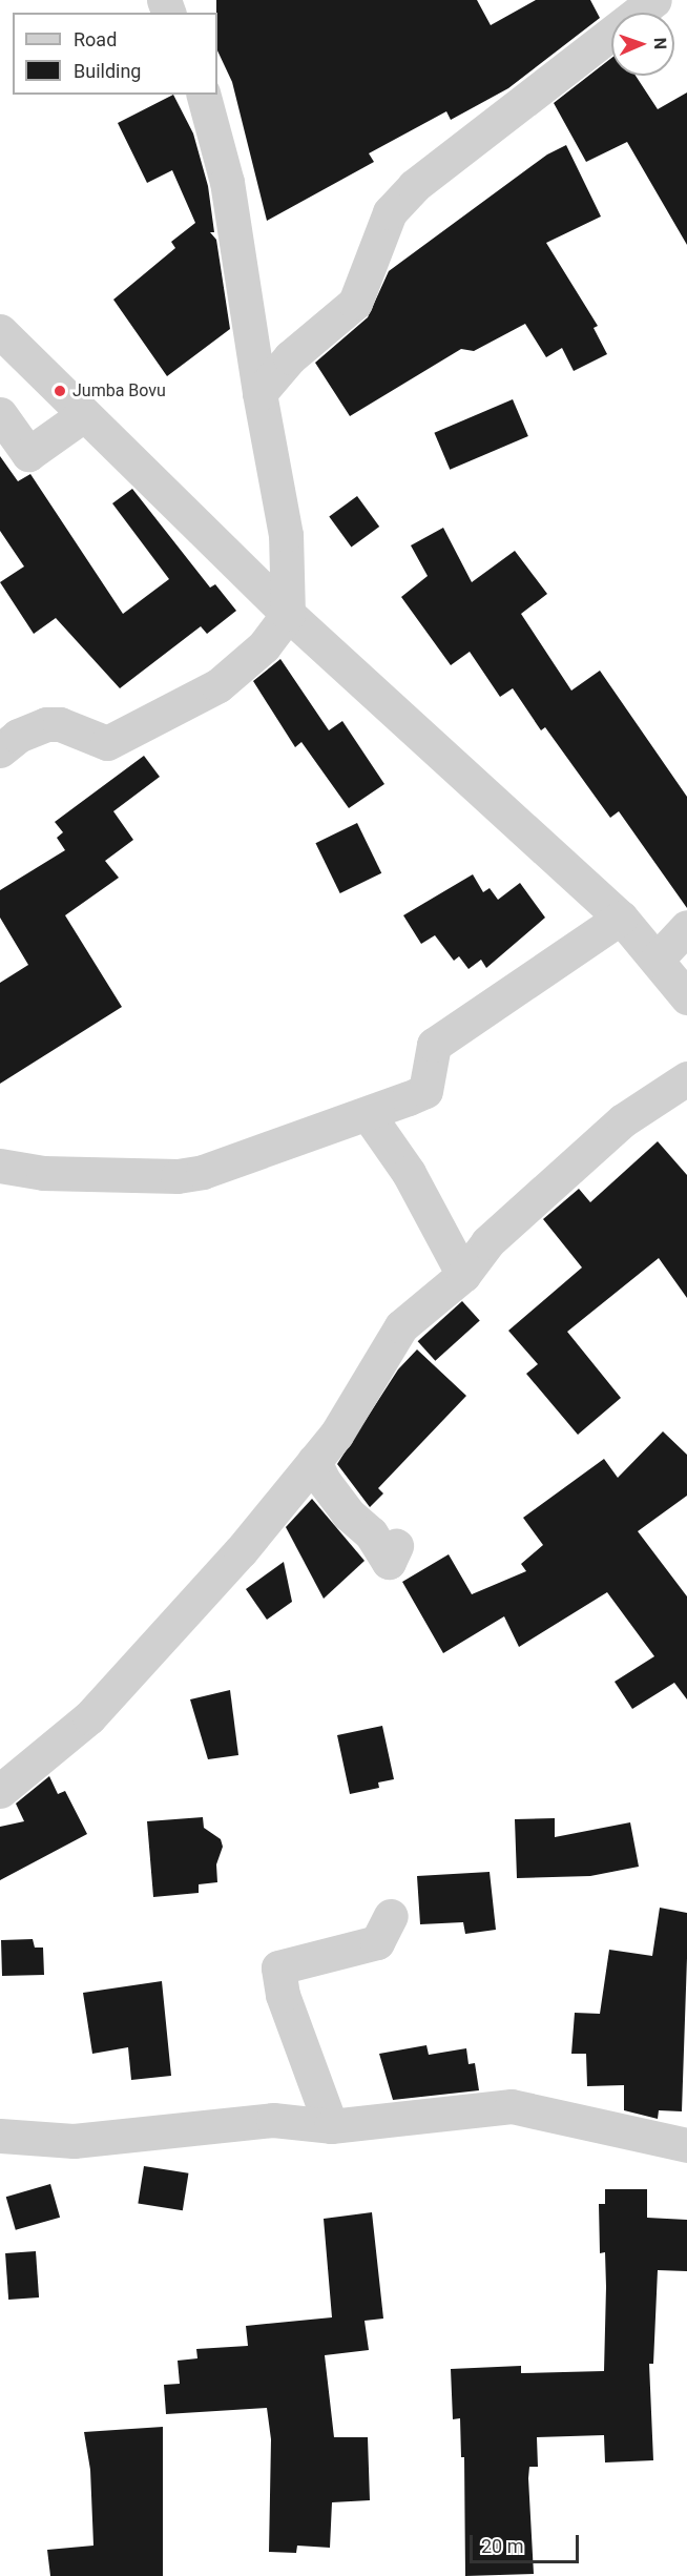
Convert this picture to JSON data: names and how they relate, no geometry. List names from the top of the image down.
{
  "places": ["Jumba Bovu"],
  "legend": ["Road", "Building"],
  "scale_bar": "20 m",
  "north": "right"
}
